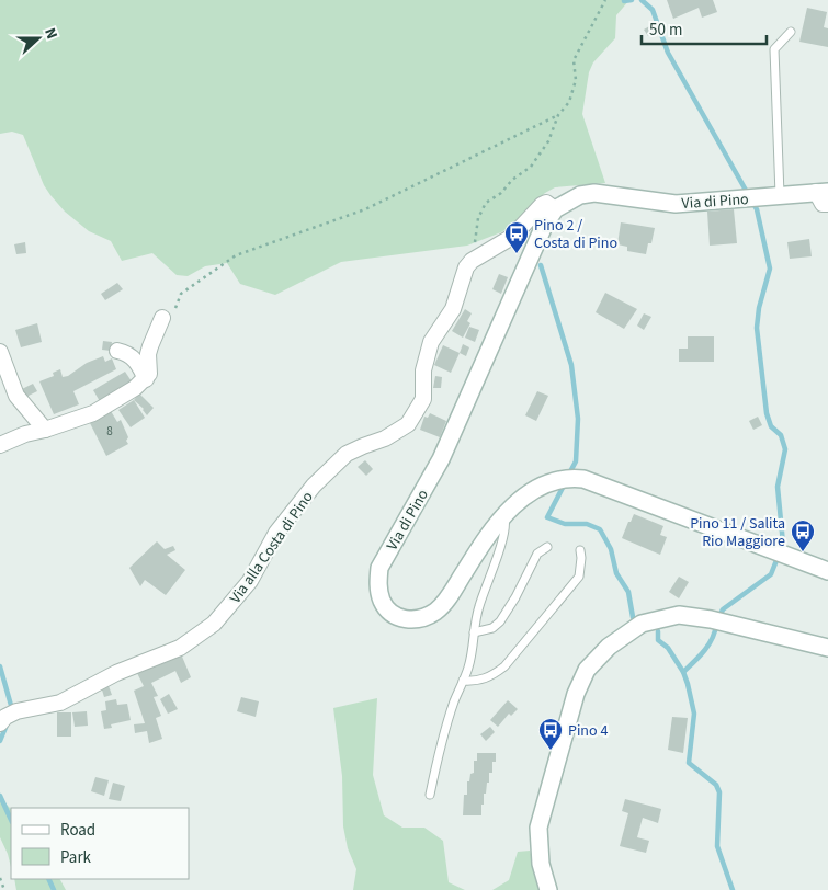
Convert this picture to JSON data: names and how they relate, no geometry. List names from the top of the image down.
{
  "streets": {
    "street": ["Via di Pino", "Via alla Costa di Pino"]
  },
  "places": {
    "bus stop": ["Pino 2 / Costa di Pino", "Pino 11 / Salita Rio Maggiore", "Pino 4"]
  },
  "house_numbers": ["8"],
  "legend": ["Road", "Park"],
  "scale_bar": "50 m",
  "north": "right"
}
